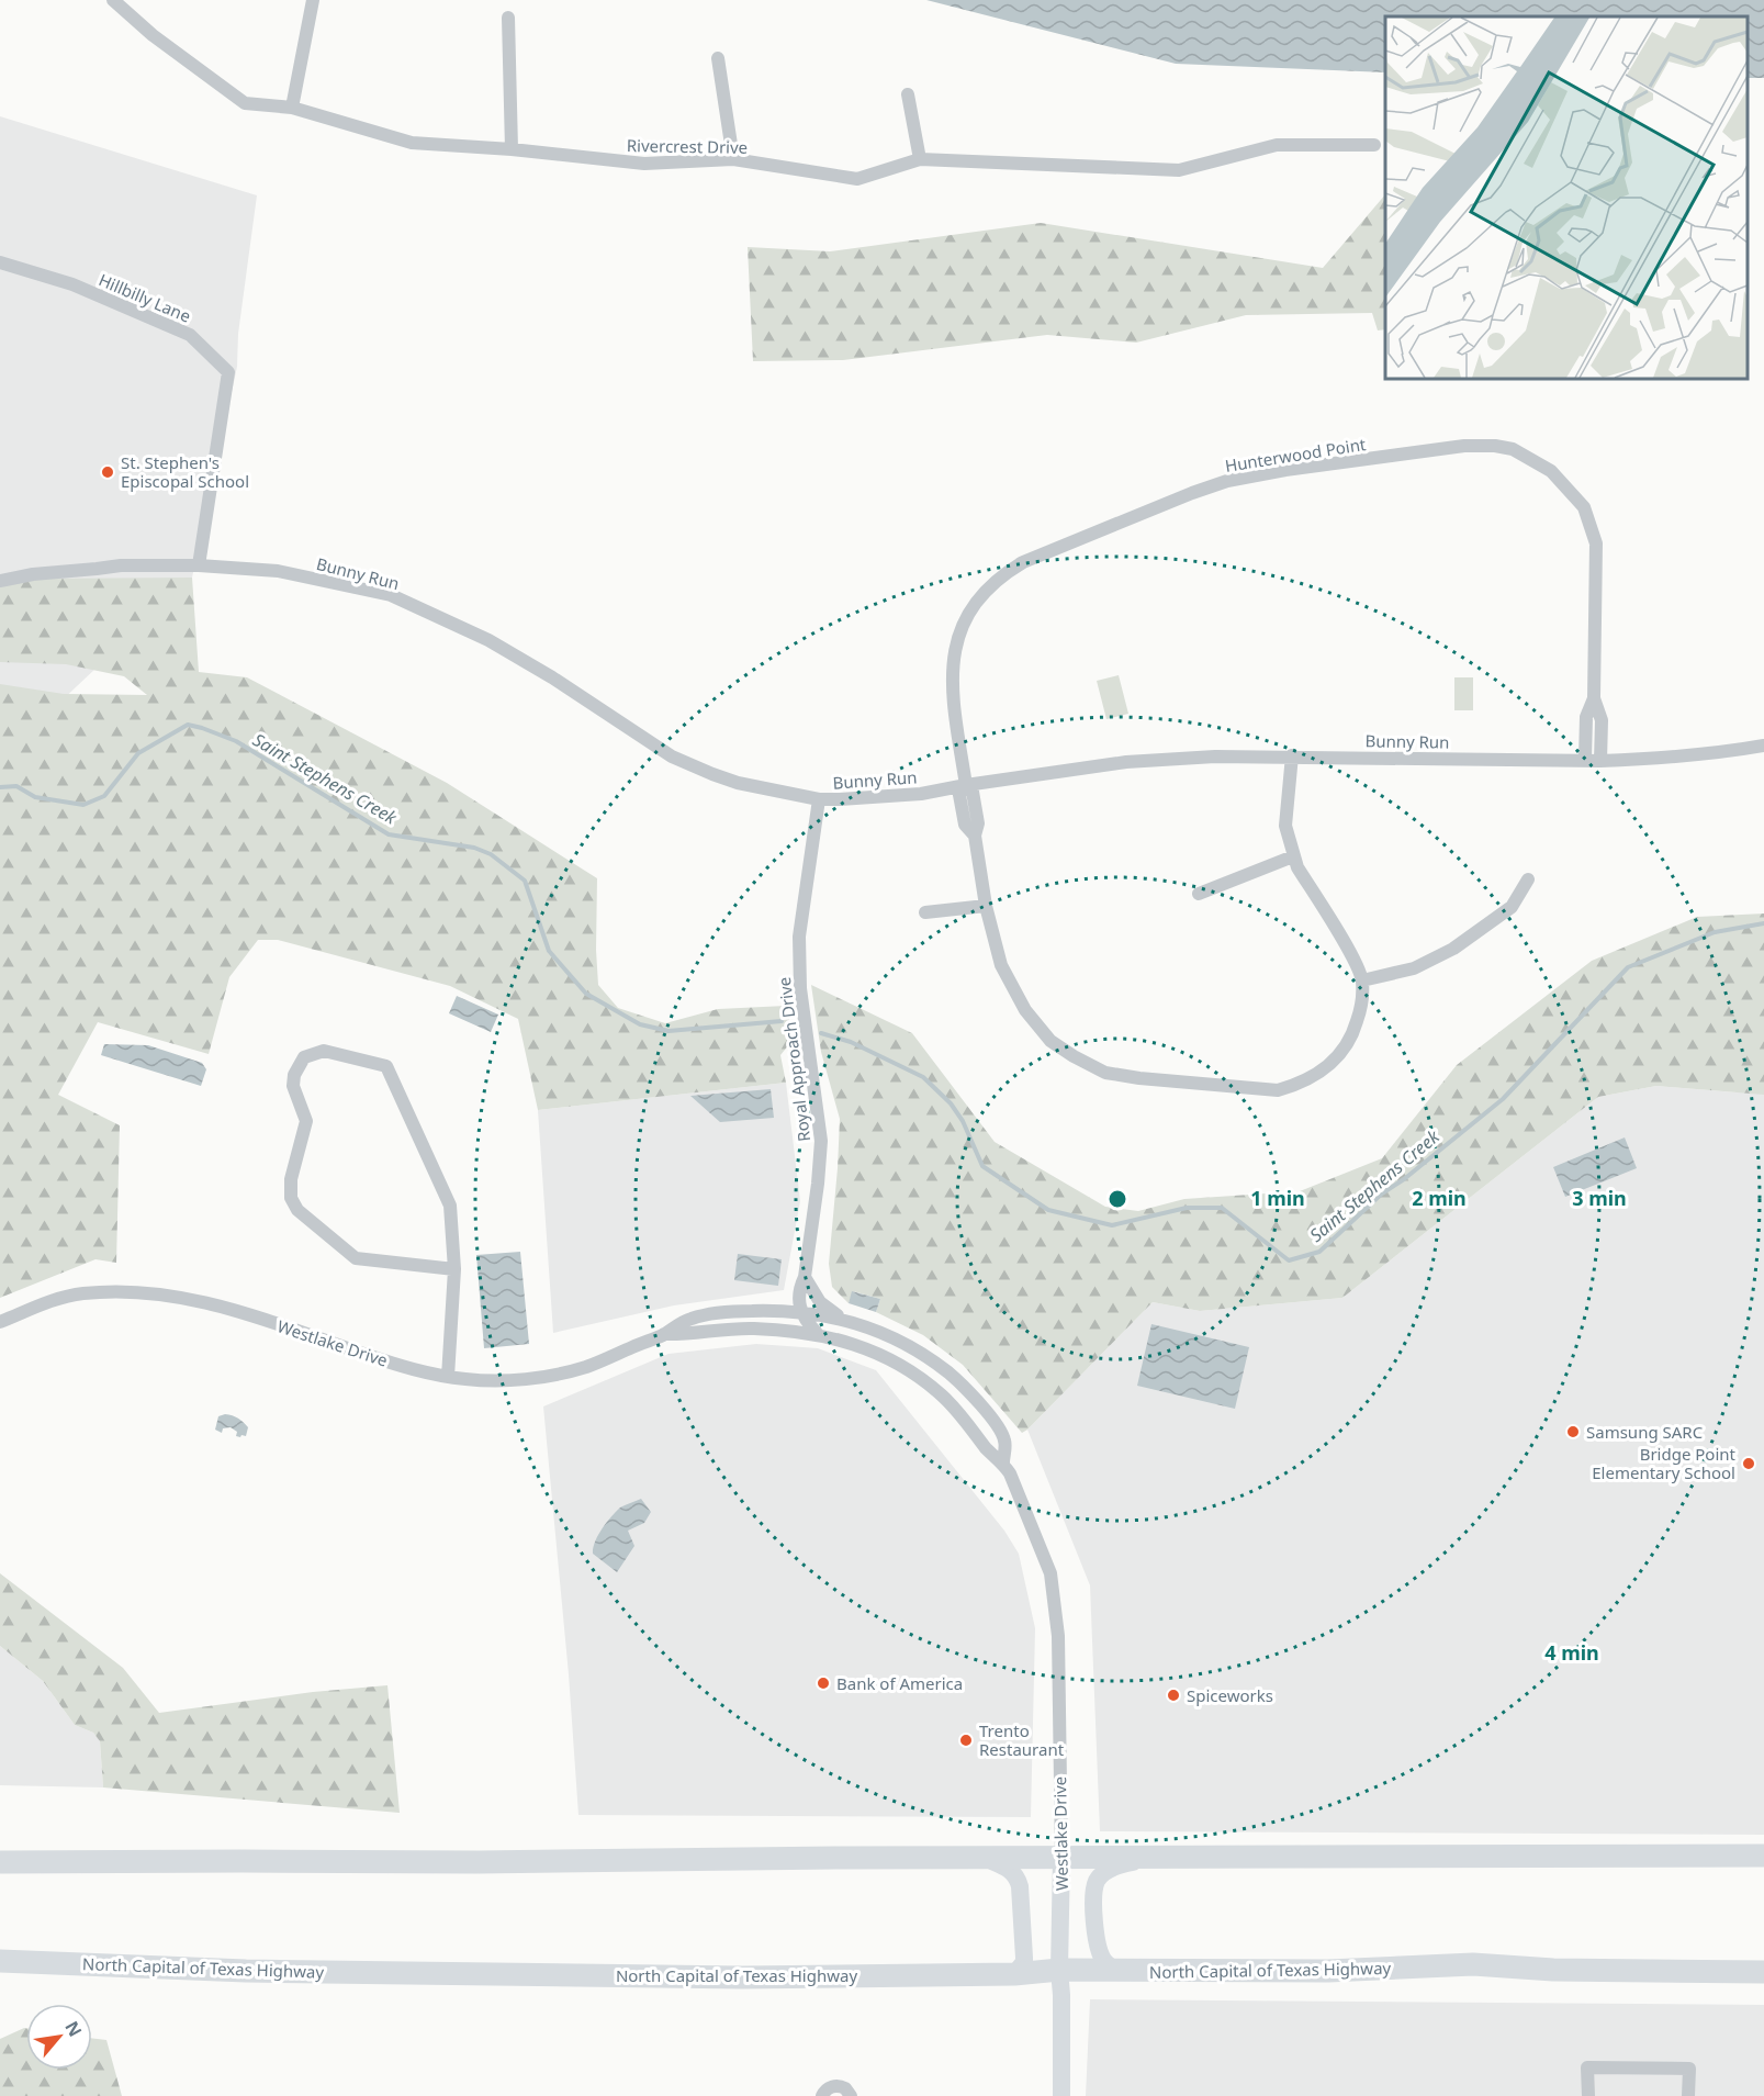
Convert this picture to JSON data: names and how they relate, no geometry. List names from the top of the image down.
{
  "streets": {
    "highway": ["North Capital of Texas Highway"],
    "main road": ["Westlake Drive"],
    "street": [
      "Rivercrest Drive",
      "Hillbilly Lane",
      "Hunterwood Point",
      "Bunny Run",
      "Royal Approach Drive"
    ]
  },
  "crossings": [
    ["Hillbilly Lane", "Bunny Run"],
    ["Hunterwood Point", "Bunny Run"],
    ["Bunny Run", "Royal Approach Drive"],
    ["Royal Approach Drive", "Westlake Drive"],
    ["Westlake Drive", "North Capital of Texas Highway"]
  ],
  "water": ["Saint Stephens Creek"],
  "places": [
    "St. Stephen's Episcopal School",
    "Samsung SARC",
    "Bridge Point Elementary School",
    "Bank of America",
    "Spiceworks",
    "Trento Restaurant"
  ],
  "north": "top right",
  "rings": [
    "1 min",
    "2 min",
    "3 min",
    "4 min"
  ]
}
